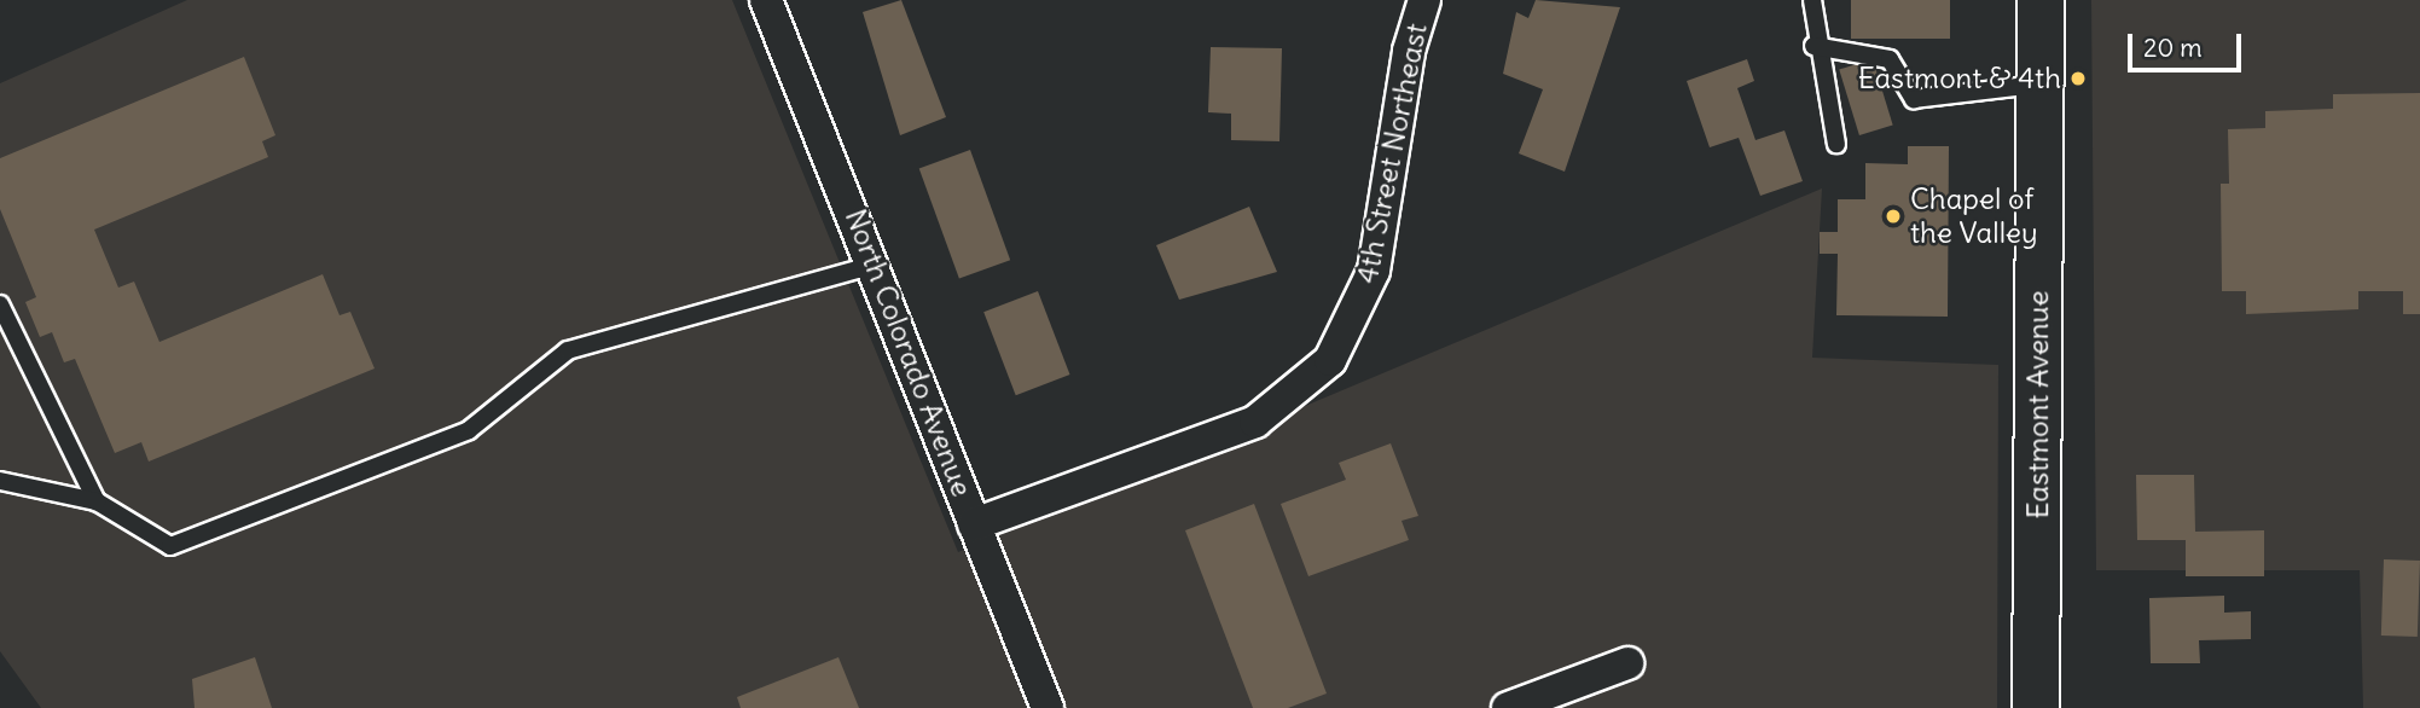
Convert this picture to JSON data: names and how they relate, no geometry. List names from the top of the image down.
{
  "streets": {
    "main road": ["Eastmont Avenue"],
    "street": ["4th Street Northeast", "North Colorado Avenue"]
  },
  "crossings": [
    ["4th Street Northeast", "North Colorado Avenue"]
  ],
  "places": ["Eastmont & 4th", "Chapel of the Valley"],
  "scale_bar": "20 m"
}
